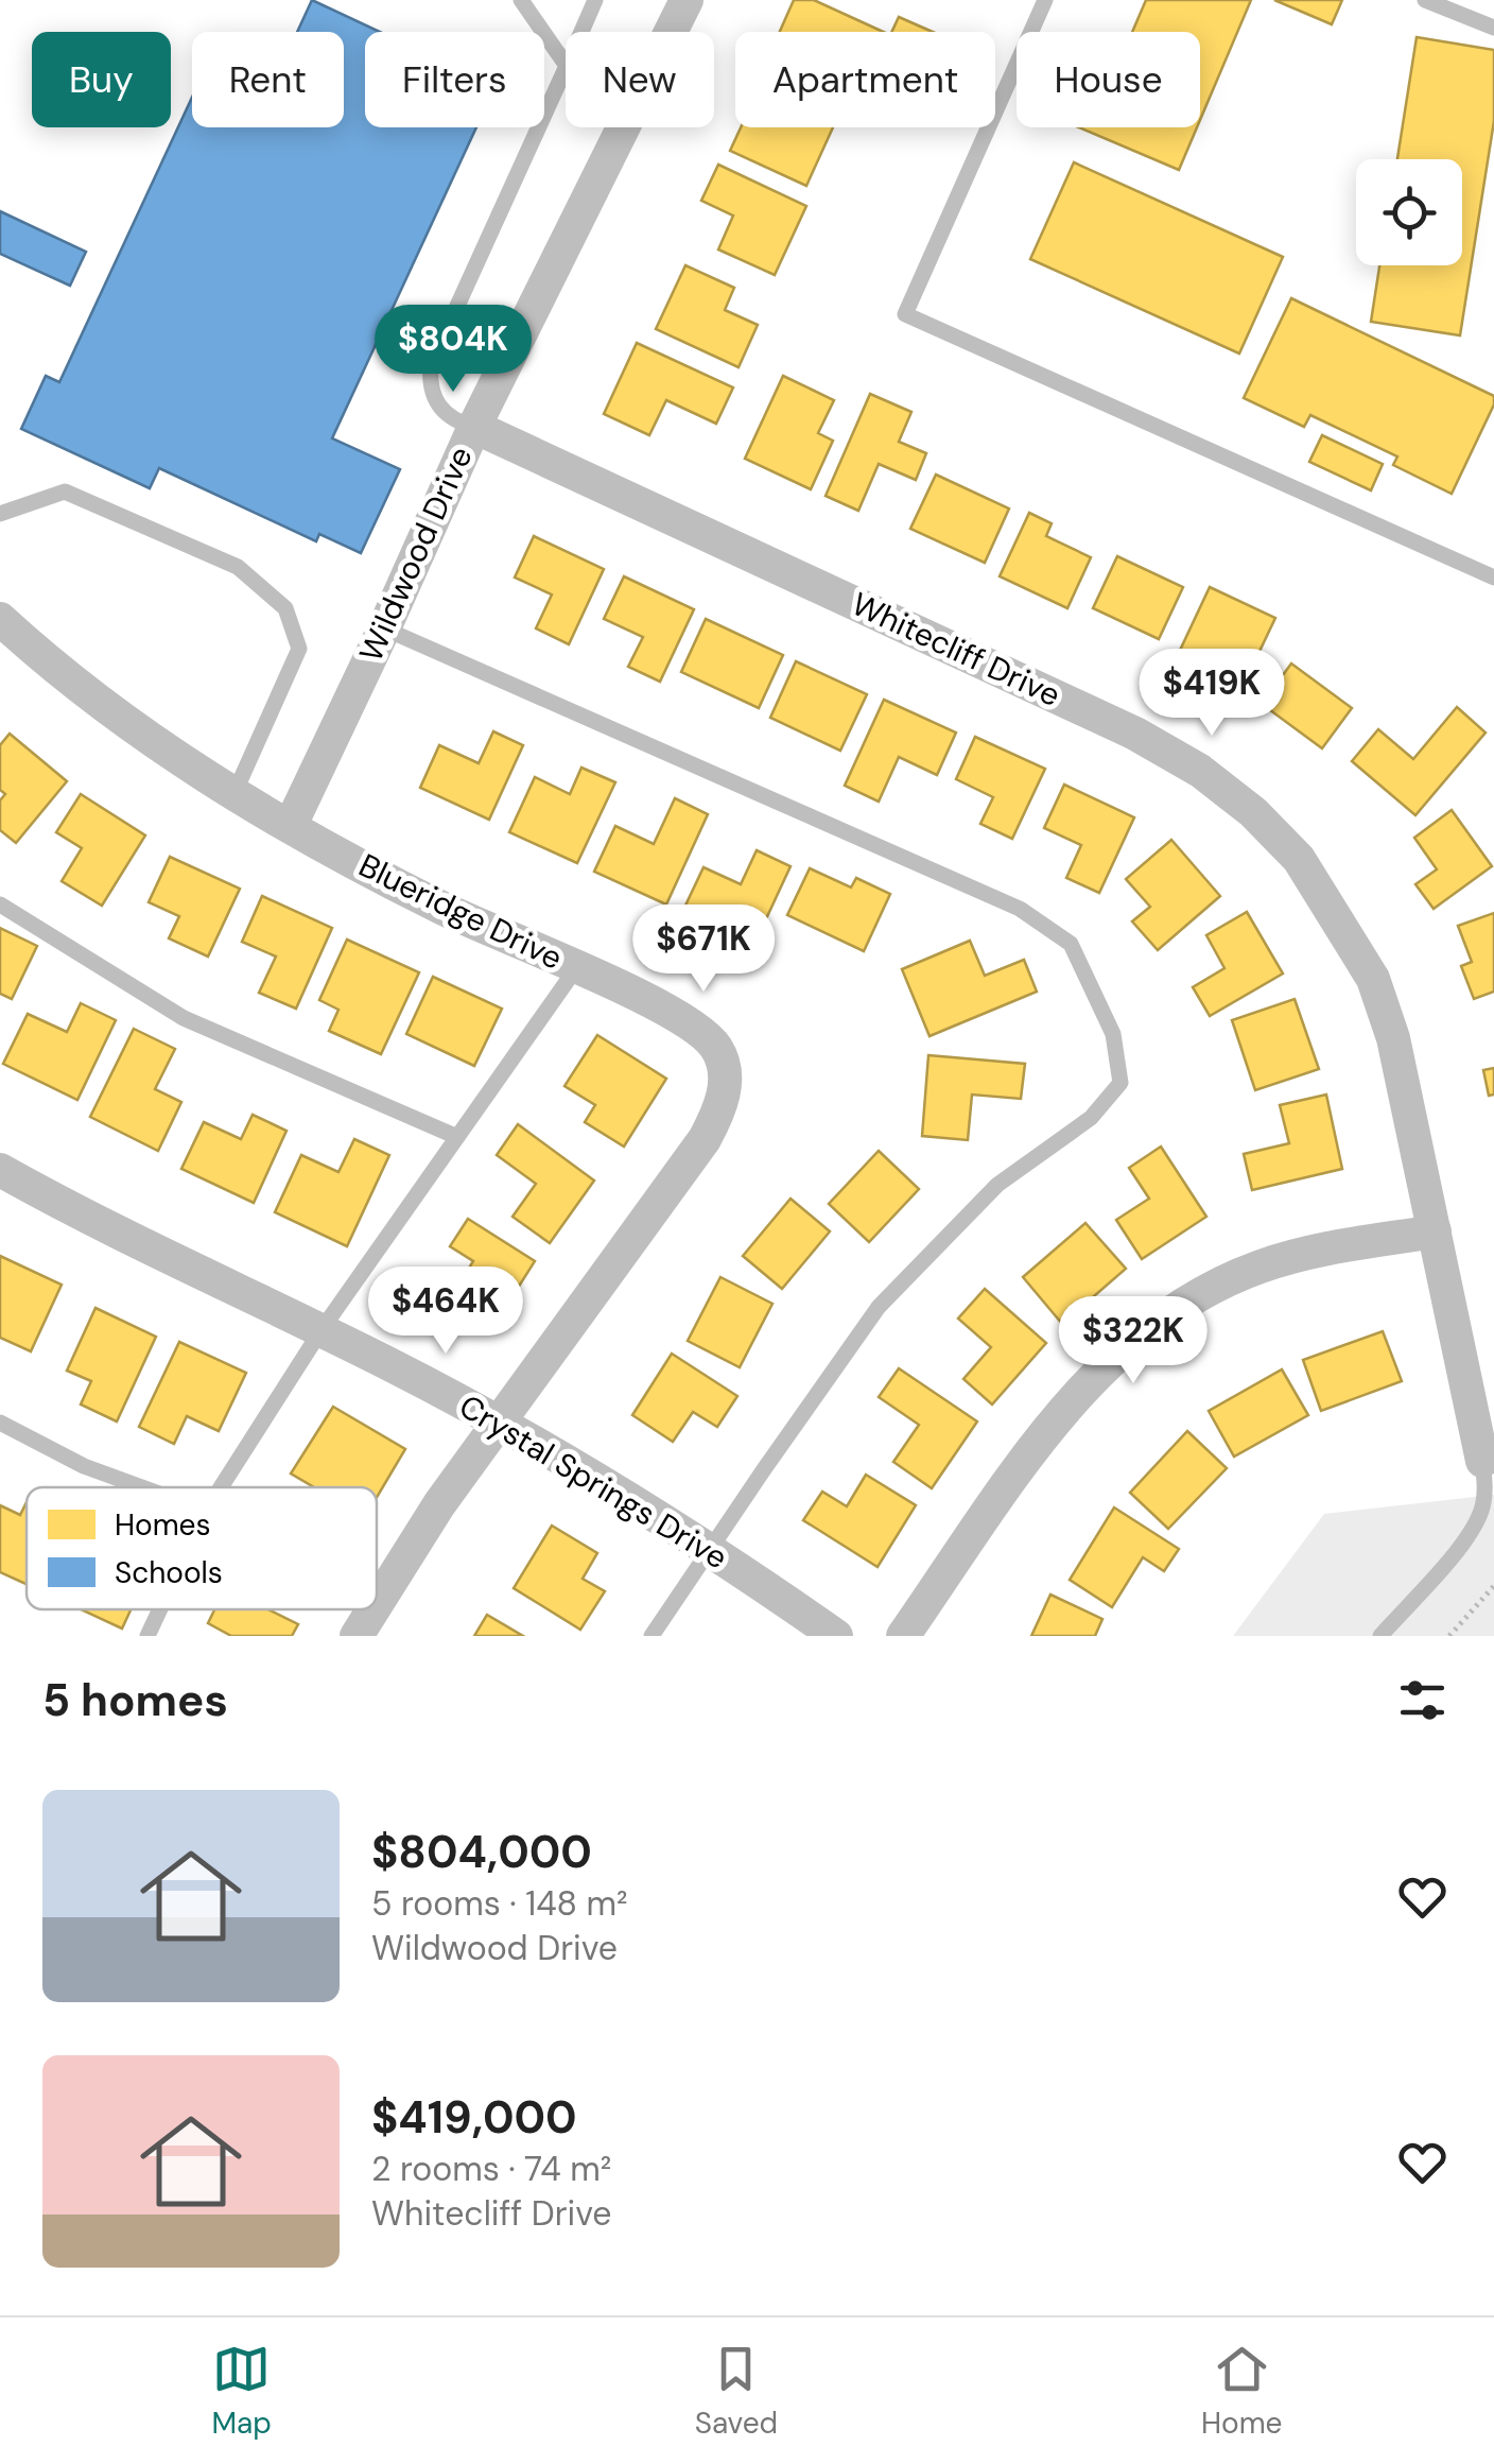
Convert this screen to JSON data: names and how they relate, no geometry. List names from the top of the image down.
{
  "streets": {
    "street": [
      "Wildwood Drive",
      "Whitecliff Drive",
      "Blueridge Drive",
      "Crystal Springs Drive"
    ]
  },
  "crossings": [
    ["Wildwood Drive", "Whitecliff Drive"],
    ["Wildwood Drive", "Blueridge Drive"],
    ["Blueridge Drive", "Crystal Springs Drive"]
  ],
  "legend": ["Homes", "Schools"],
  "page": {
    "chip": [
      "Buy",
      "Rent",
      "Filters",
      "New",
      "Apartment",
      "House"
    ],
    "price": [
      "$804K",
      "$419K",
      "$671K",
      "$464K",
      "$322K"
    ],
    "heading": "5 homes",
    "list": [
      {
        "name": "$804,000",
        "note": "5 rooms · 148 m² · Wildwood Drive"
      },
      {
        "name": "$419,000",
        "note": "2 rooms · 74 m² · Whitecliff Drive"
      }
    ],
    "tabs": ["Map", "Saved", "Home"]
  }
}
